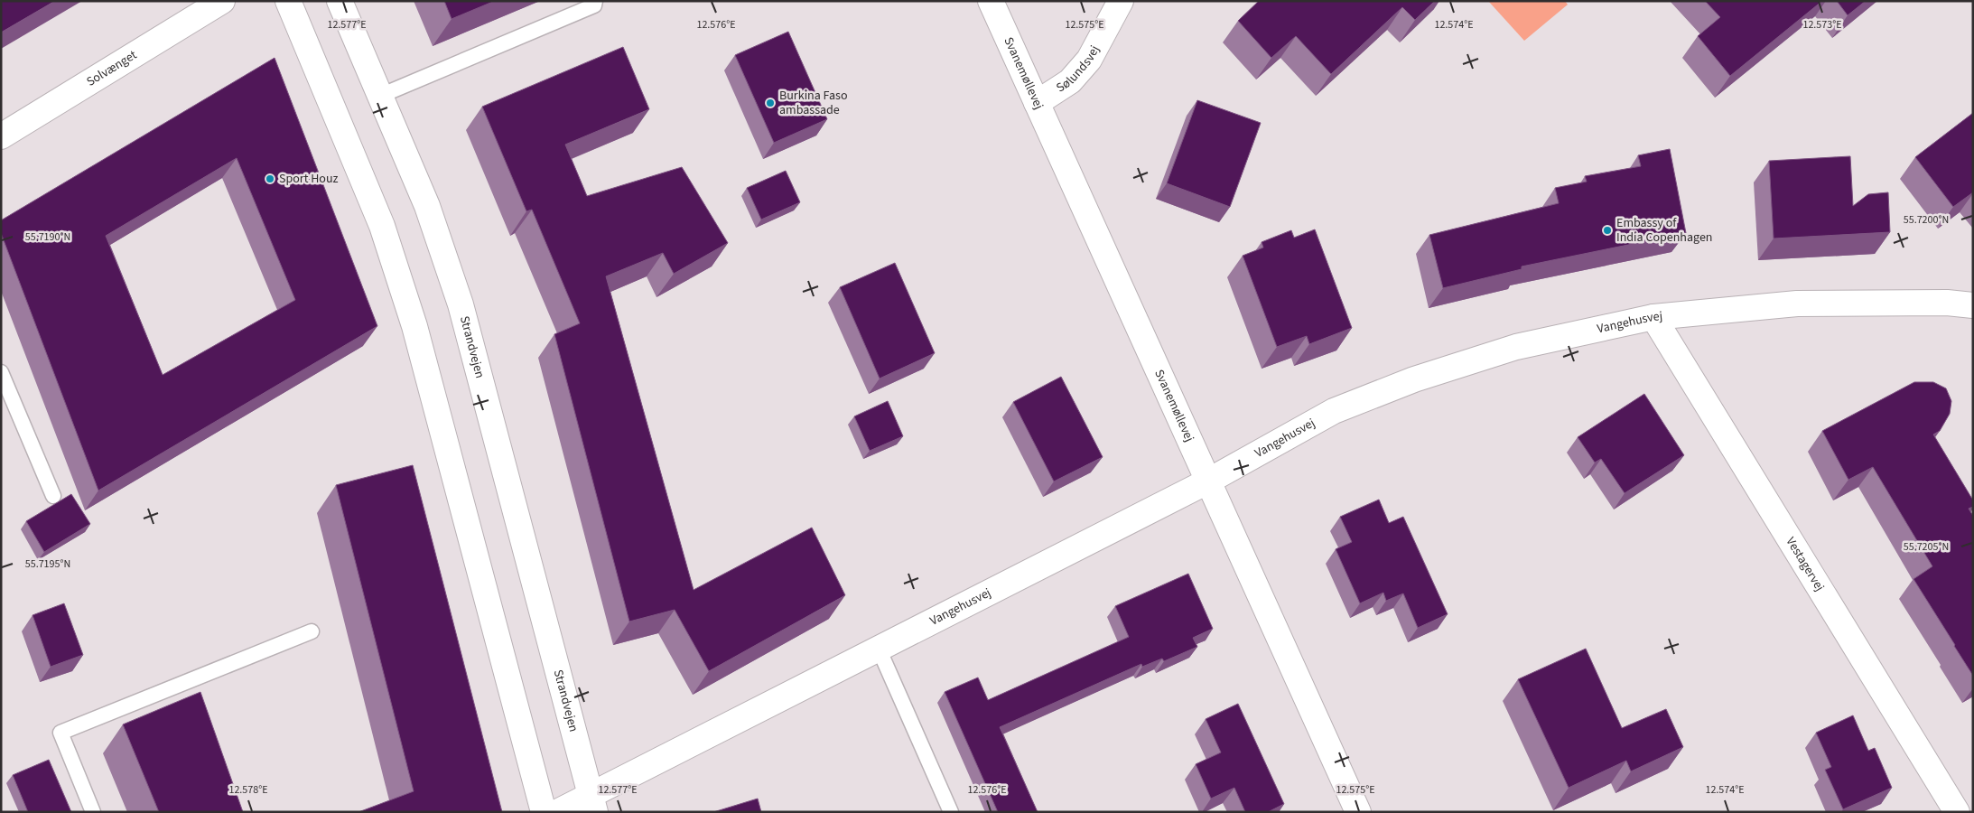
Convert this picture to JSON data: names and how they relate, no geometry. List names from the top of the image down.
{
  "streets": {
    "street": [
      "Sølundsvej",
      "Solvænget",
      "Svanemøllevej",
      "Vangehusvej",
      "Strandvejen",
      "Vestagervej"
    ]
  },
  "crossings": [
    ["Sølundsvej", "Svanemøllevej"],
    ["Svanemøllevej", "Vangehusvej"],
    ["Vangehusvej", "Strandvejen"],
    ["Vangehusvej", "Vestagervej"]
  ],
  "places": ["Burkina Faso ambassade", "Sport Houz", "Embassy of India Copenhagen"],
  "coordinates": [
    "12.577°E",
    "12.576°E",
    "12.575°E",
    "12.574°E",
    "12.573°E",
    "55.7200°N",
    "55.7190°N",
    "55.7205°N",
    "55.7195°N",
    "12.578°E"
  ]
}
